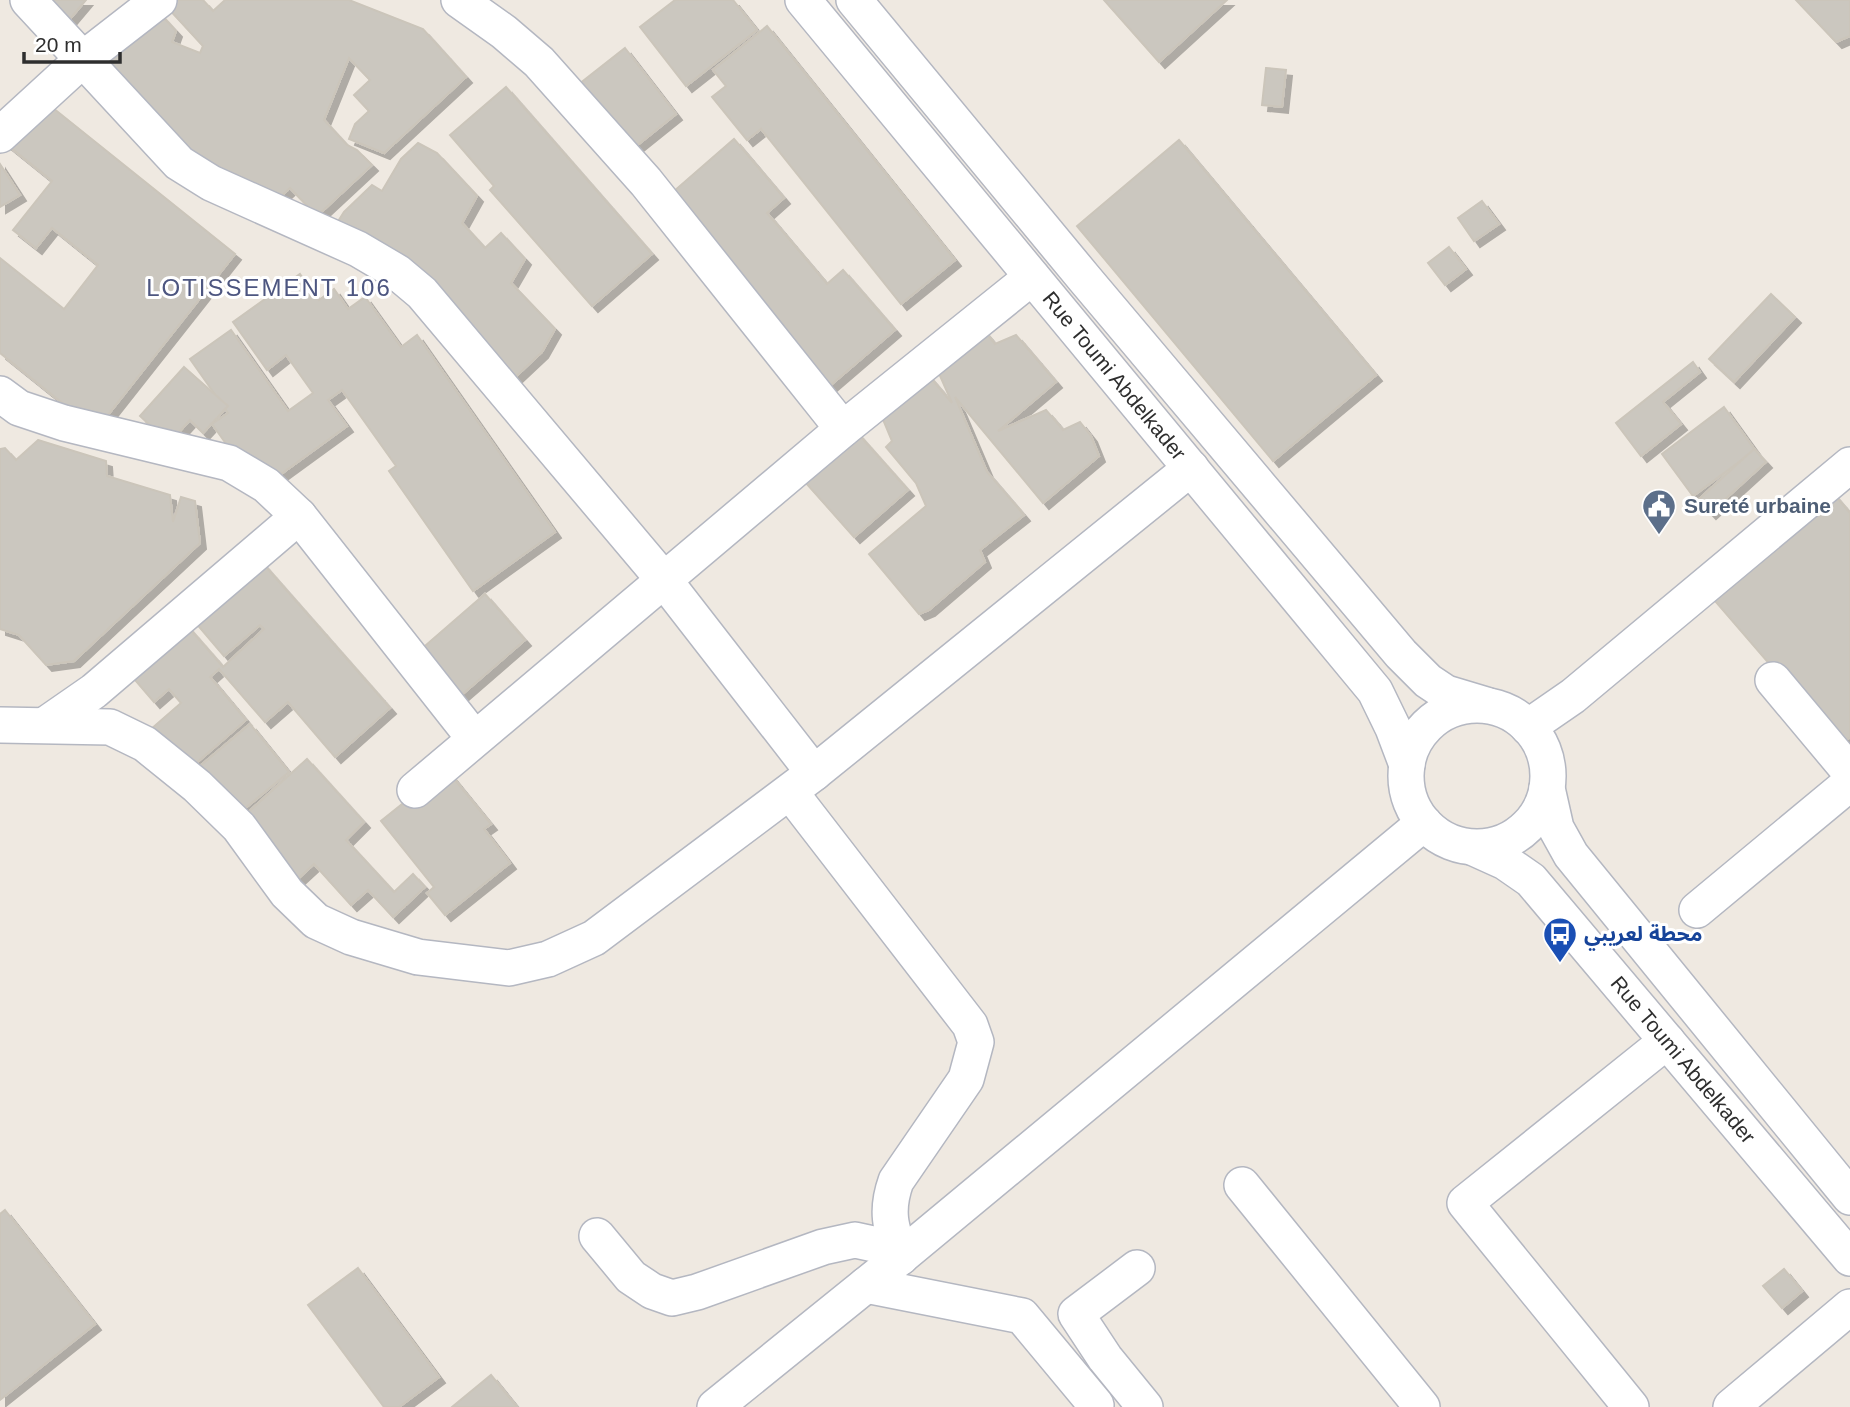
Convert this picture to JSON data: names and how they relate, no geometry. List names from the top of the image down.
{
  "streets": {
    "street": ["Rue Toumi Abdelkader"]
  },
  "districts": ["LOTISSEMENT 106"],
  "places": {
    "public building": ["Sureté urbaine"],
    "bus stop": ["محطة لعريبي"]
  },
  "scale_bar": "20 m"
}
